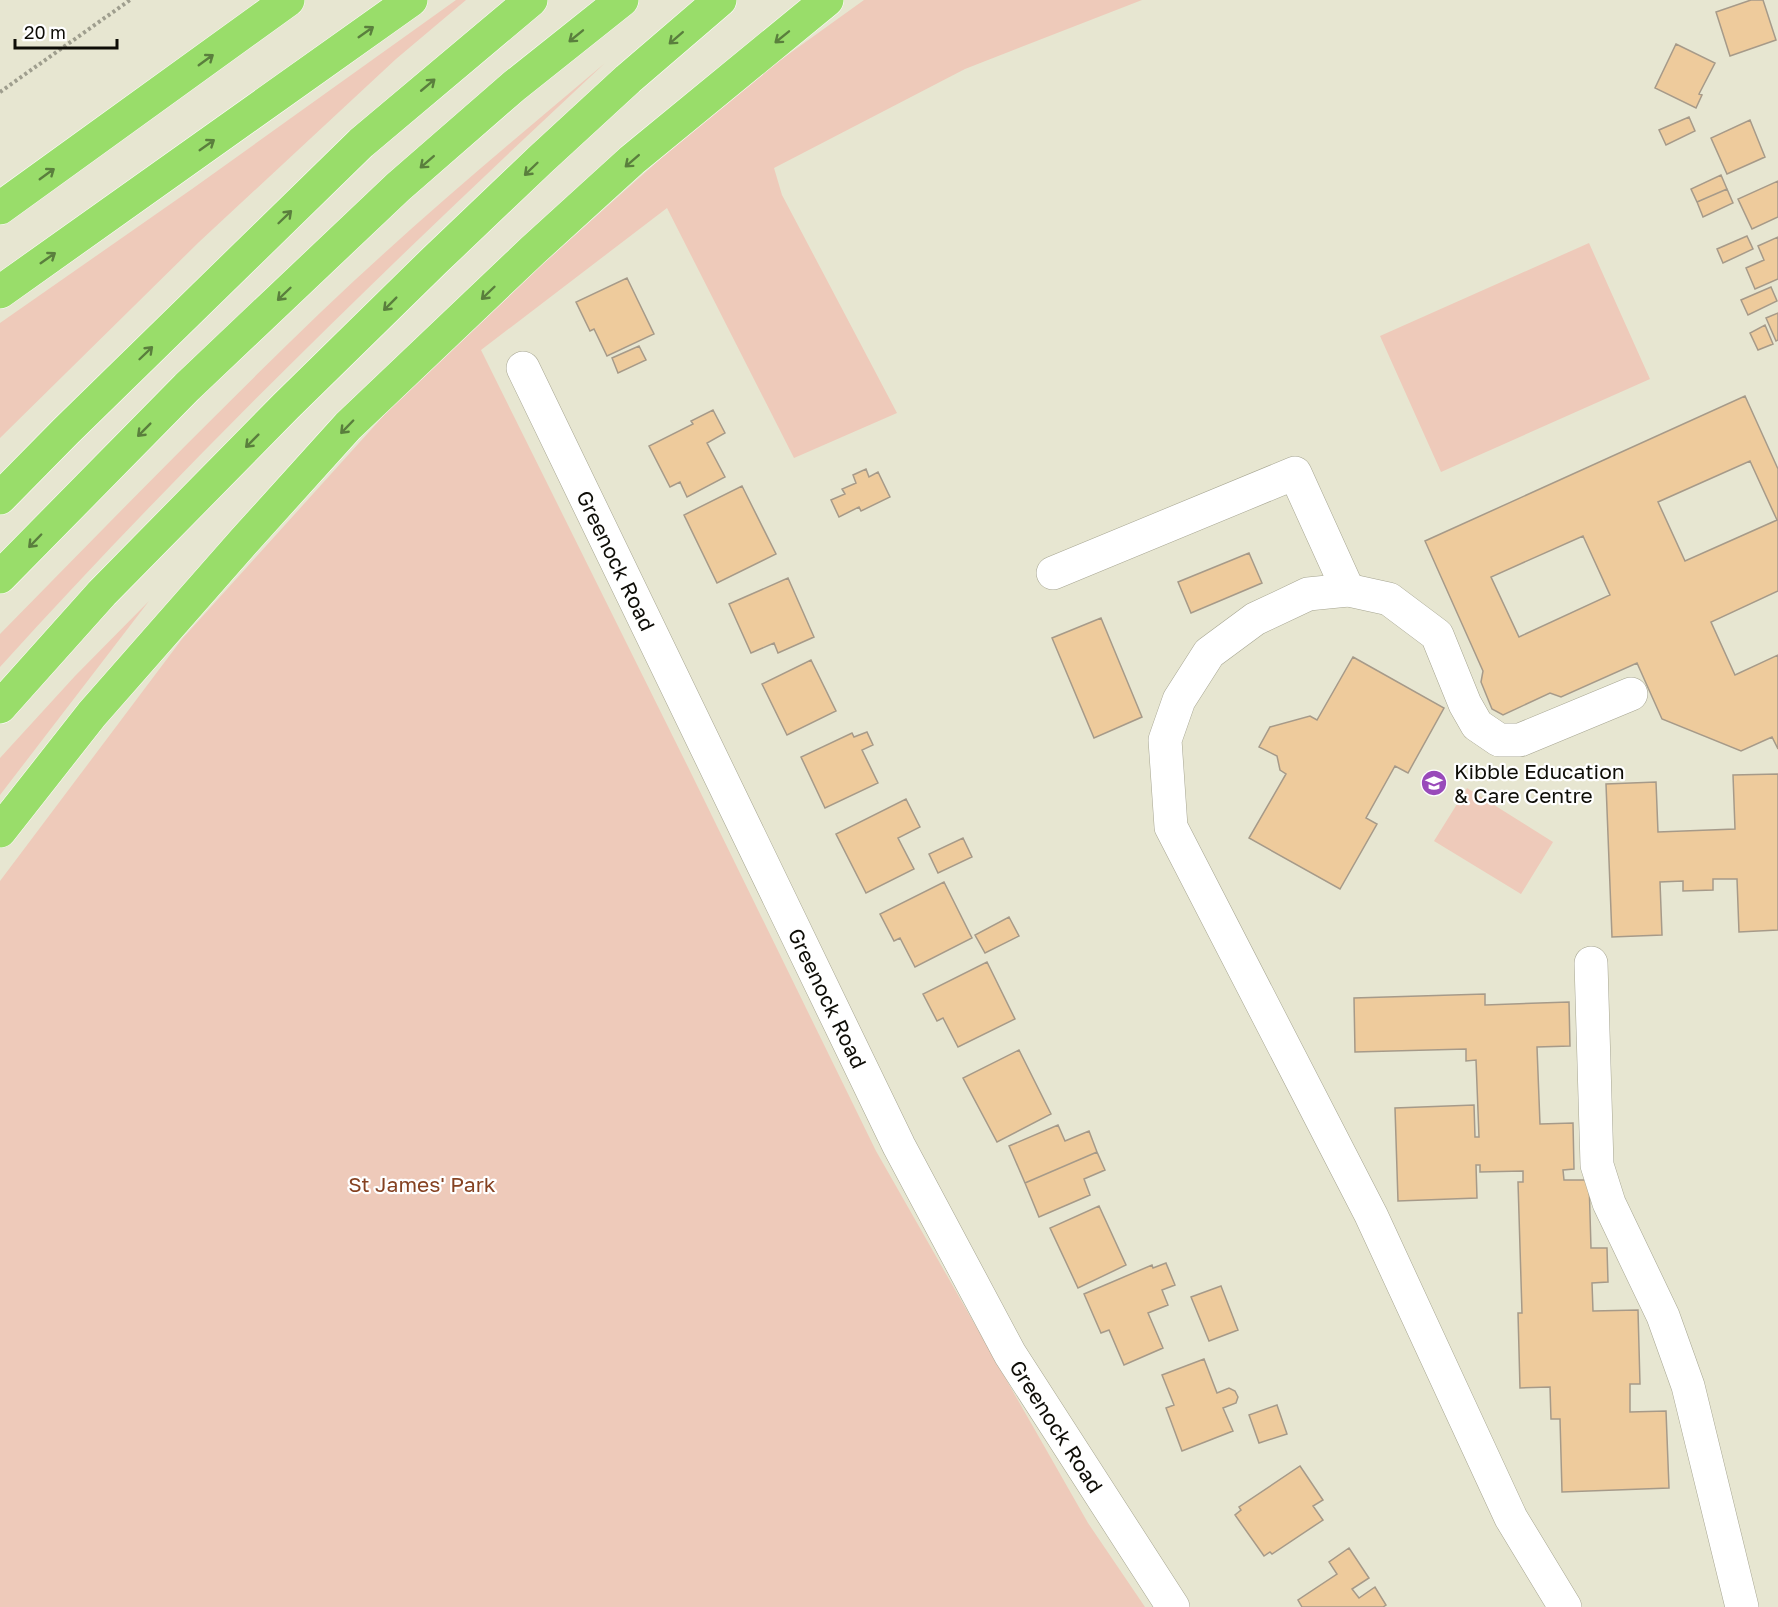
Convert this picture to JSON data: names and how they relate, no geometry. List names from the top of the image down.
{
  "streets": {
    "street": ["Greenock Road"]
  },
  "parks": ["St James' Park"],
  "places": {
    "school or university": ["Kibble Education & Care Centre"]
  },
  "scale_bar": "20 m"
}
